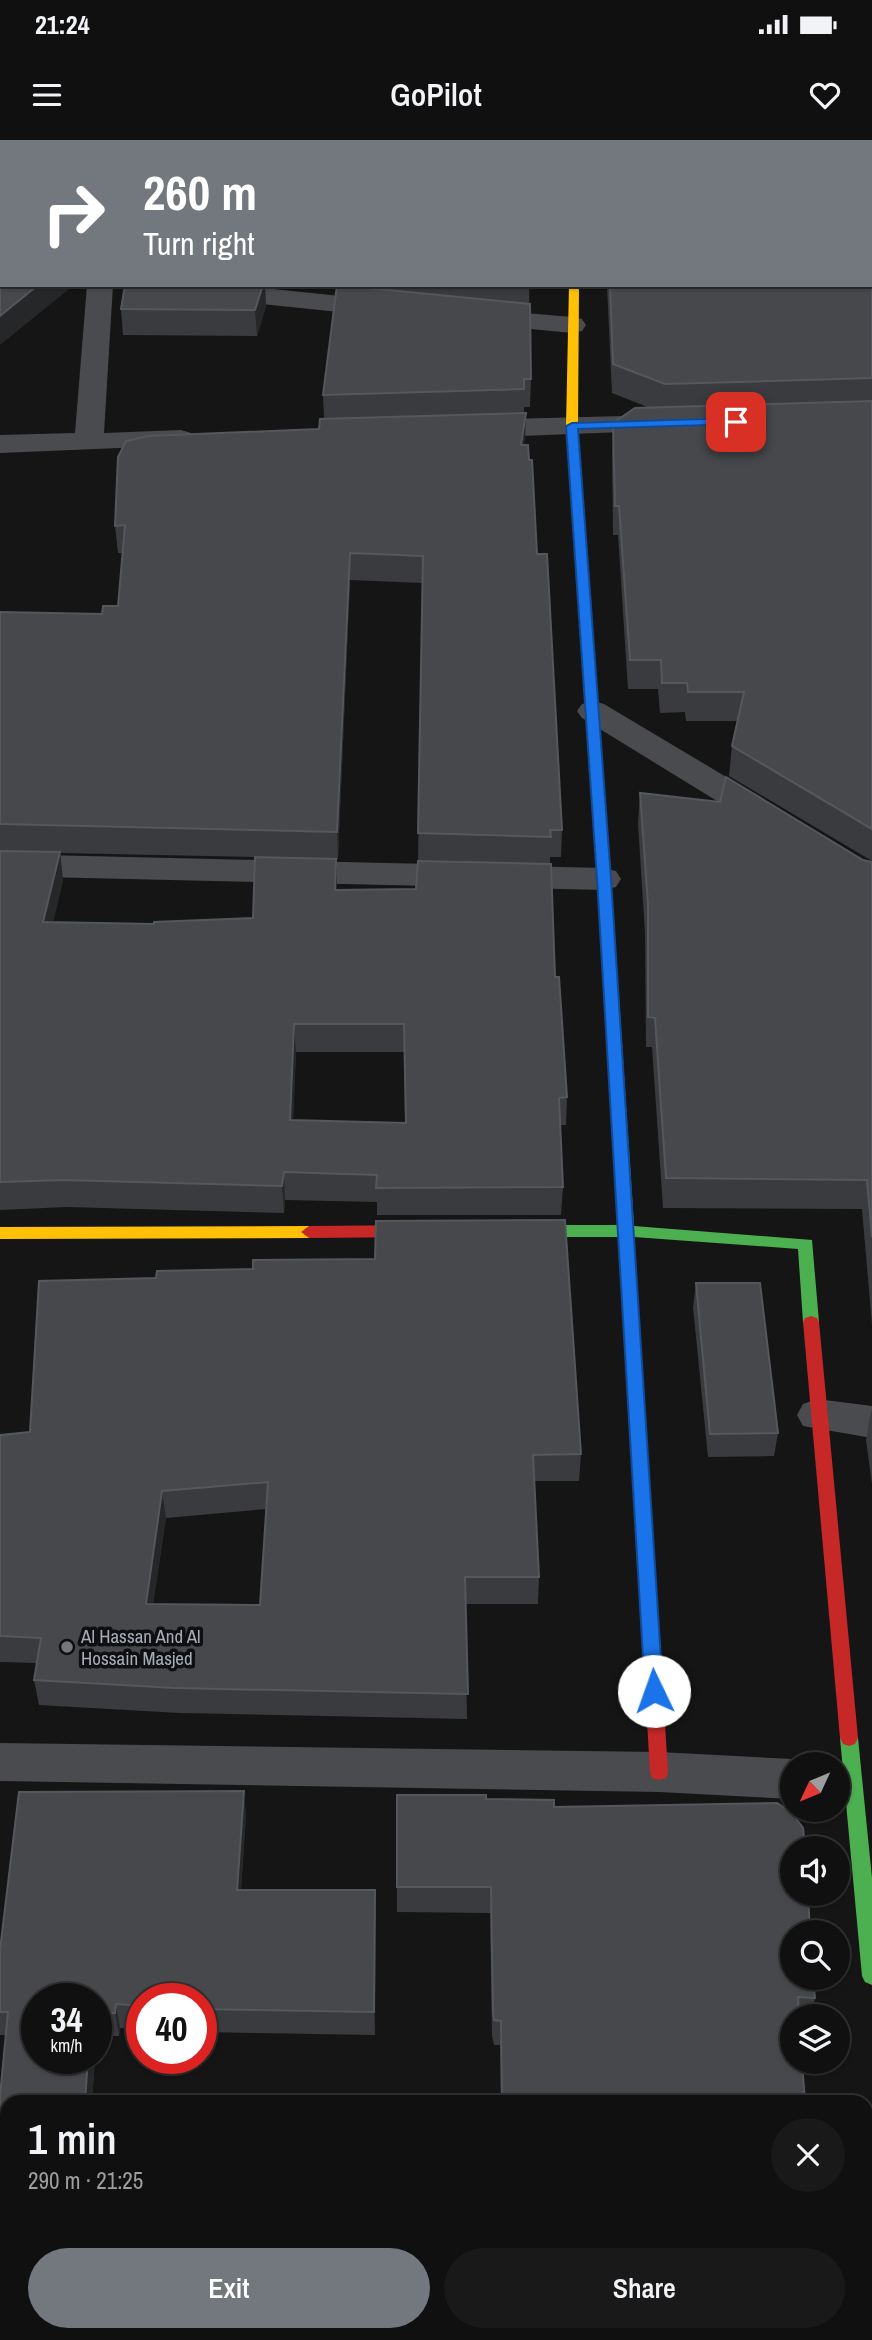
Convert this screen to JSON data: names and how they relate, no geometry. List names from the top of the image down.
{
  "places": ["Al Hassan And Al Hossain Masjed"],
  "north": "bottom left",
  "page": {
    "status": "21:24",
    "header": "GoPilot",
    "turn": ["260 m", "Turn right"],
    "speed": "34 km/h",
    "limit": "40",
    "heading": ["1 min", "290 m · 21:25"],
    "buttons": ["Exit", "Share"]
  }
}
